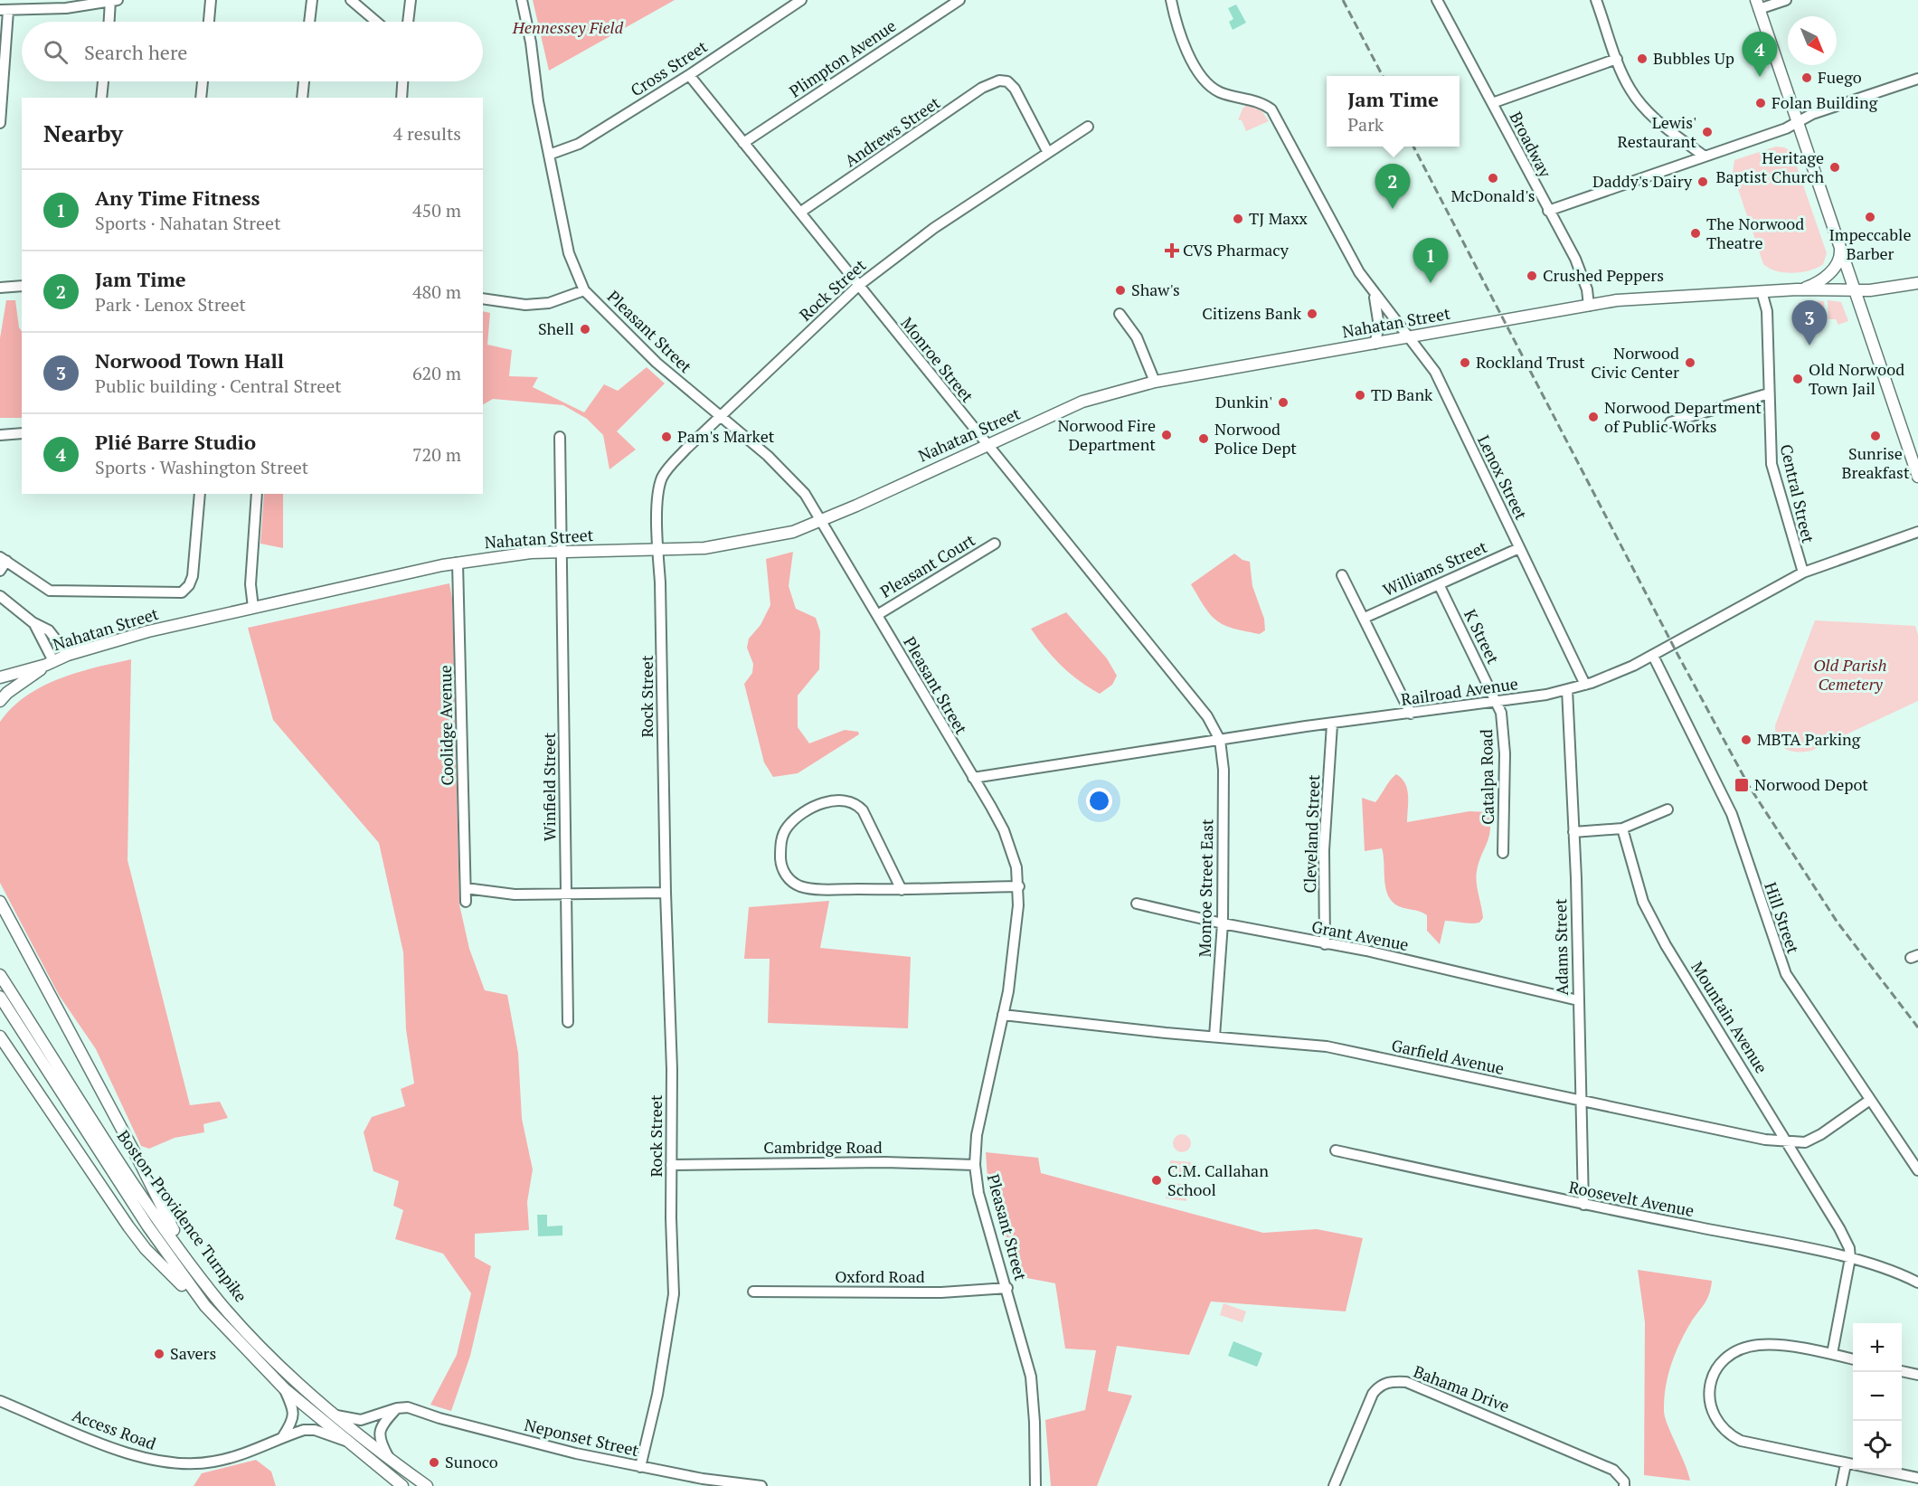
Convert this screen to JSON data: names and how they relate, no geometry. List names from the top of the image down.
{
  "streets": {
    "main road": ["Nahatan Street", "Boston-Providence Turnpike"],
    "street": [
      "Plimpton Avenue",
      "Cross Street",
      "Andrews Street",
      "Broadway",
      "Rock Street",
      "Pleasant Street",
      "Monroe Street",
      "Lenox Street",
      "Central Street",
      "Pleasant Court",
      "Williams Street",
      "K Street",
      "Railroad Avenue",
      "Coolidge Avenue",
      "Catalpa Road",
      "Winfield Street",
      "Cleveland Street",
      "Monroe Street East",
      "Hill Street",
      "Grant Avenue",
      "Adams Street",
      "Mountain Avenue",
      "Garfield Avenue",
      "Cambridge Road",
      "Roosevelt Avenue",
      "Oxford Road",
      "Bahama Drive",
      "Access Road",
      "Neponset Street"
    ]
  },
  "crossings": [
    ["Plimpton Avenue", "Monroe Street"],
    ["Cross Street", "Pleasant Street"],
    ["Cross Street", "Monroe Street"],
    ["Andrews Street", "Rock Street"],
    ["Andrews Street", "Monroe Street"],
    ["Broadway", "Nahatan Street"],
    ["Rock Street", "Nahatan Street"],
    ["Rock Street", "Pleasant Street"],
    ["Rock Street", "Monroe Street"],
    ["Rock Street", "Cambridge Road"],
    ["Rock Street", "Neponset Street"],
    ["Nahatan Street", "Pleasant Street"],
    ["Nahatan Street", "Monroe Street"],
    ["Nahatan Street", "Lenox Street"],
    ["Nahatan Street", "Central Street"],
    ["Nahatan Street", "Coolidge Avenue"],
    ["Nahatan Street", "Winfield Street"],
    ["Pleasant Street", "Pleasant Court"],
    ["Pleasant Street", "Railroad Avenue"],
    ["Pleasant Street", "Garfield Avenue"],
    ["Pleasant Street", "Cambridge Road"],
    ["Pleasant Street", "Oxford Road"],
    ["Monroe Street", "Railroad Avenue"],
    ["Monroe Street", "Monroe Street East"],
    ["Lenox Street", "Williams Street"],
    ["Lenox Street", "Railroad Avenue"],
    ["Central Street", "Railroad Avenue"],
    ["Williams Street", "K Street"],
    ["K Street", "Railroad Avenue"],
    ["K Street", "Catalpa Road"],
    ["Railroad Avenue", "Catalpa Road"],
    ["Railroad Avenue", "Cleveland Street"],
    ["Railroad Avenue", "Monroe Street East"],
    ["Railroad Avenue", "Hill Street"],
    ["Railroad Avenue", "Adams Street"],
    ["Cleveland Street", "Grant Avenue"],
    ["Monroe Street East", "Grant Avenue"],
    ["Monroe Street East", "Garfield Avenue"],
    ["Hill Street", "Garfield Avenue"],
    ["Grant Avenue", "Adams Street"],
    ["Adams Street", "Garfield Avenue"],
    ["Adams Street", "Roosevelt Avenue"],
    ["Mountain Avenue", "Garfield Avenue"],
    ["Mountain Avenue", "Roosevelt Avenue"],
    ["Boston-Providence Turnpike", "Access Road"],
    ["Boston-Providence Turnpike", "Neponset Street"]
  ],
  "parks": ["Hennessey Field", "Old Parish Cemetery"],
  "places": {
    "other": [
      "Bubbles Up",
      "Fuego",
      "Folan Building",
      "Lewis' Restaurant",
      "Heritage Baptist Church",
      "McDonald's",
      "Daddy's Dairy",
      "Impeccable Barber",
      "TJ Maxx",
      "The Norwood Theatre",
      "Crushed Peppers",
      "Shaw's",
      "Citizens Bank",
      "Shell",
      "Rockland Trust",
      "Norwood Civic Center",
      "Old Norwood Town Jail",
      "TD Bank",
      "Dunkin'",
      "Norwood Department of Public Works",
      "Norwood Fire Department",
      "Sunrise Breakfast",
      "Pam's Market",
      "Norwood Police Dept",
      "MBTA Parking",
      "C.M. Callahan School",
      "Savers",
      "Sunoco"
    ],
    "health": ["CVS Pharmacy"],
    "transit": ["Norwood Depot"]
  },
  "north": "bottom right",
  "page": {
    "search": "Search here",
    "pins": [
      "4",
      "2",
      "1",
      "3"
    ],
    "popup": ["Jam Time", "Park"],
    "heading": ["Nearby", "4 results"],
    "list": [
      {
        "mark": "1",
        "name": "Any Time Fitness",
        "note": "Sports · Nahatan Street",
        "value": "450 m"
      },
      {
        "mark": "2",
        "name": "Jam Time",
        "note": "Park · Lenox Street",
        "value": "480 m"
      },
      {
        "mark": "3",
        "name": "Norwood Town Hall",
        "note": "Public building · Central Street",
        "value": "620 m"
      },
      {
        "mark": "4",
        "name": "Plié Barre Studio",
        "note": "Sports · Washington Street",
        "value": "720 m"
      }
    ],
    "map_buttons": ["+", "−"]
  }
}
